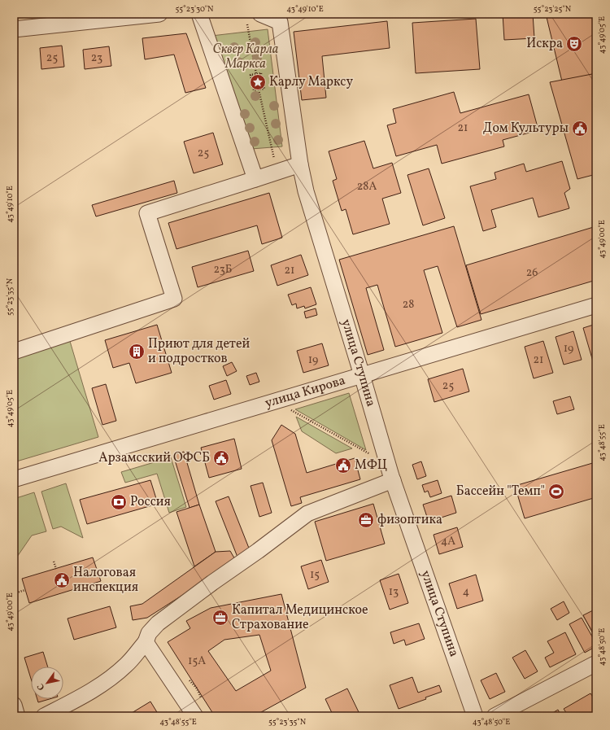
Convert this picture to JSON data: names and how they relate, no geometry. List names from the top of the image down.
{
  "streets": {
    "street": ["улица Ступина", "улица Кирова"]
  },
  "crossings": [
    ["улица Ступина", "улица Кирова"]
  ],
  "parks": ["Сквер Карла Маркса"],
  "places": {
    "theatre": ["Искра"],
    "place": ["Карлу Марксу"],
    "public building": [
      "Дом Культуры",
      "Арзамсский ОФСБ",
      "МФЦ",
      "Налоговая инспекция"
    ],
    "building": ["Приют для детей и подростков"],
    "sports": ["Бассейн \"Темп\""],
    "bank": ["Россия"],
    "office": ["физоптика", "Капитал Медицинское Страхование"]
  },
  "house_numbers": [
    "25",
    "23",
    "21",
    "25",
    "28А",
    "23Б",
    "21",
    "26",
    "28",
    "19",
    "19",
    "21",
    "25",
    "4А",
    "15",
    "13",
    "4",
    "15А"
  ],
  "north": "bottom left",
  "coordinates": [
    "55°23'30\"N",
    "43°49'10\"E",
    "55°23'25\"N",
    "43°49'05\"E",
    "43°49'00\"E",
    "55°23'35\"N",
    "43°48'55\"E",
    "43°48'50\"E"
  ]
}
